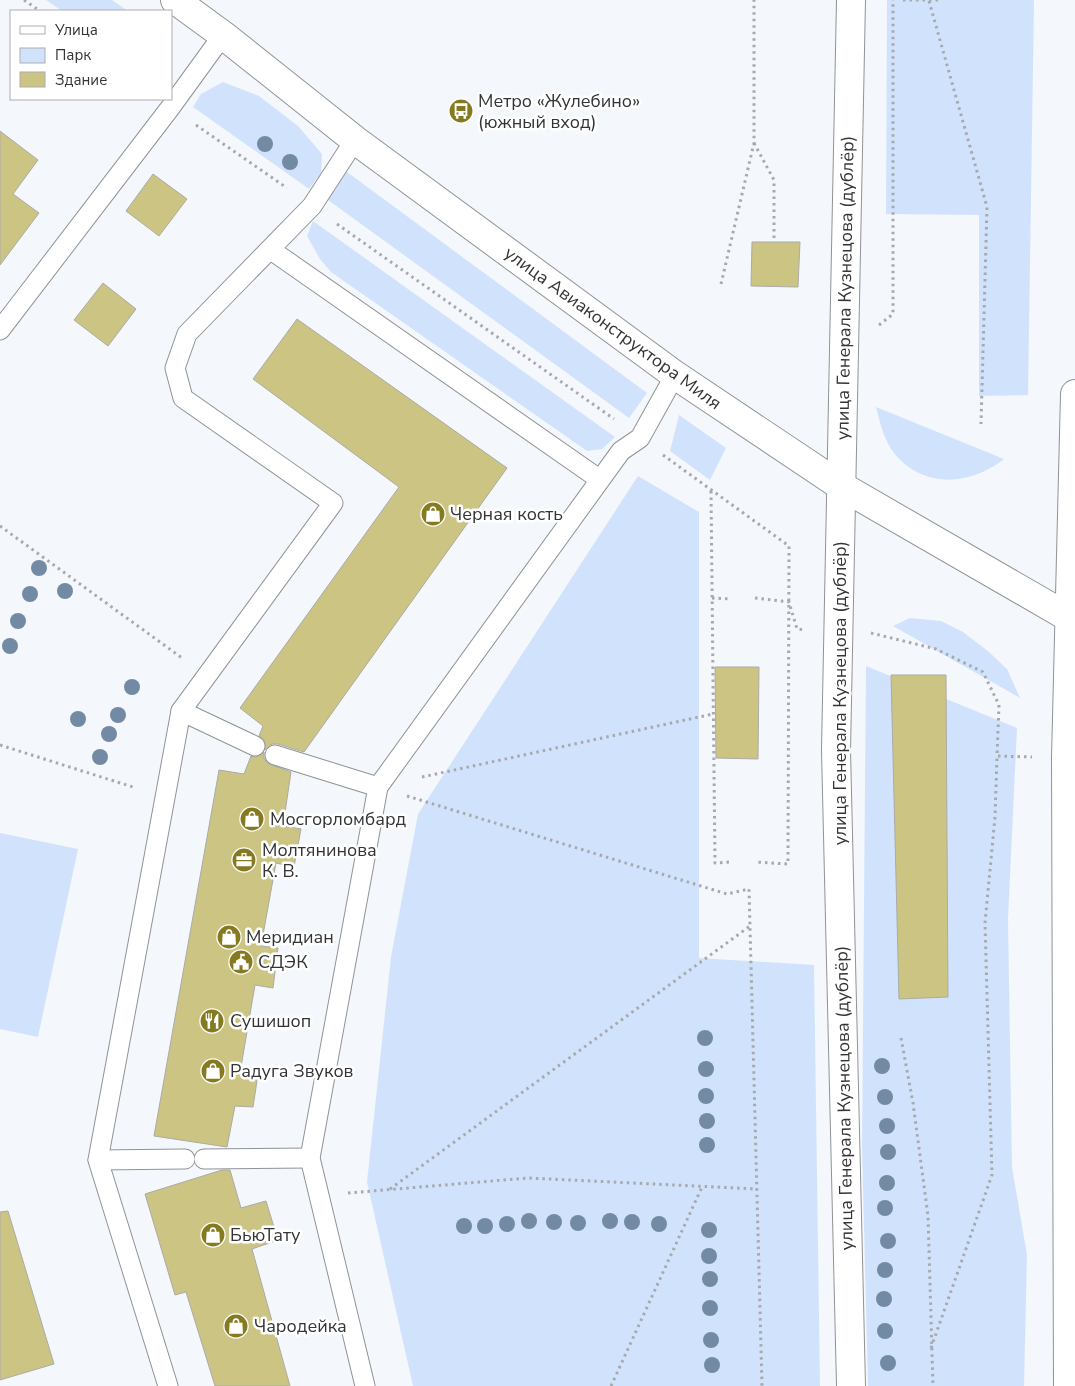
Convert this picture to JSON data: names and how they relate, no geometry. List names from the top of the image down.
{
  "streets": {
    "street": ["улица Генерала Кузнецова (дублёр)", "улица Авиаконструктора Миля"]
  },
  "crossings": [
    ["улица Генерала Кузнецова (дублёр)", "улица Авиаконструктора Миля"]
  ],
  "places": {
    "bus stop": ["Метро «Жулебино» (южный вход)"],
    "shop": [
      "Черная кость",
      "Мосгорломбард",
      "Меридиан",
      "Радуга Звуков",
      "БьюТату",
      "Чародейка"
    ],
    "office": ["Молтянинова К. В."],
    "public building": ["СДЭК"],
    "restaurant": ["Сушишоп"]
  },
  "legend": ["Улица", "Парк", "Здание"]
}
